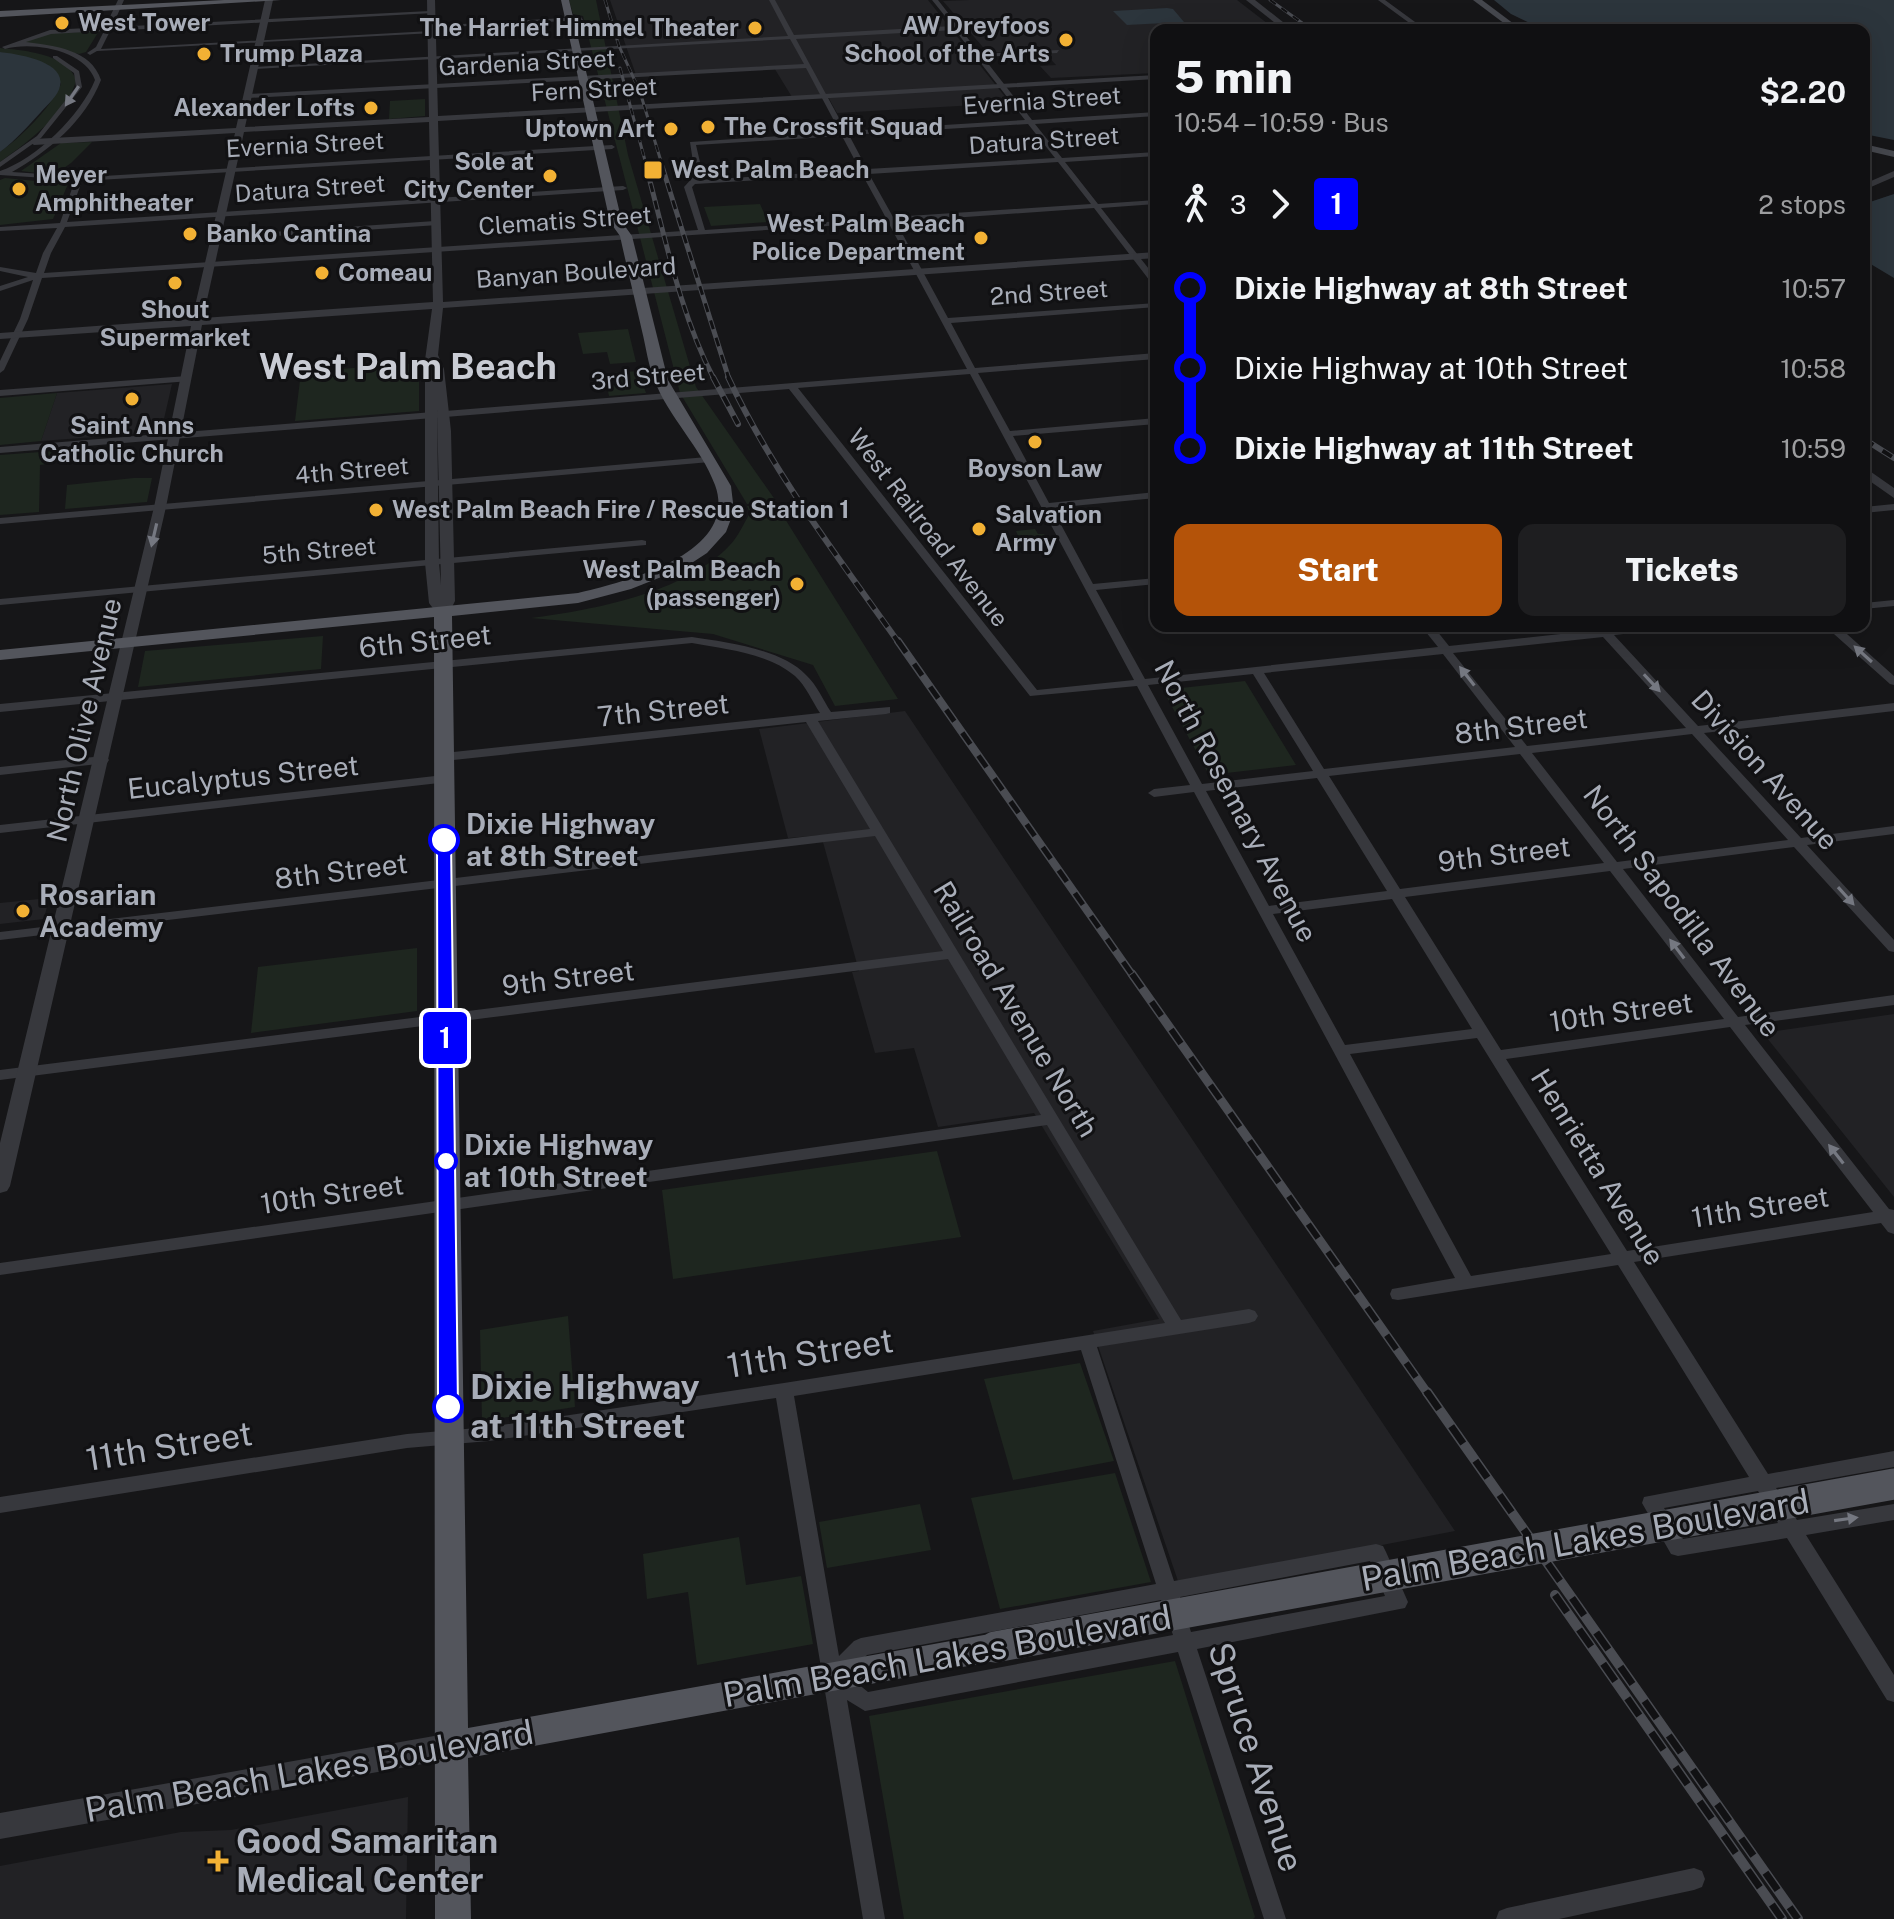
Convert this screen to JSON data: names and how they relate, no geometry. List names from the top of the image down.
{
  "streets": {
    "main road": ["Palm Beach Lakes Boulevard"],
    "street": [
      "Gardenia Street",
      "Fern Street",
      "Evernia Street",
      "Datura Street",
      "Clematis Street",
      "Banyan Boulevard",
      "2nd Street",
      "3rd Street",
      "4th Street",
      "West Railroad Avenue",
      "5th Street",
      "6th Street",
      "7th Street",
      "North Olive Avenue",
      "8th Street",
      "Division Avenue",
      "Eucalyptus Street",
      "North Rosemary Avenue",
      "9th Street",
      "North Sapodilla Avenue",
      "Railroad Avenue North",
      "10th Street",
      "Henrietta Avenue",
      "11th Street",
      "Spruce Avenue"
    ]
  },
  "crossings": [
    ["Gardenia Street", "North Olive Avenue"],
    ["Gardenia Street", "North Rosemary Avenue"],
    ["Fern Street", "North Olive Avenue"],
    ["Fern Street", "North Rosemary Avenue"],
    ["Evernia Street", "Datura Street"],
    ["Evernia Street", "North Olive Avenue"],
    ["Evernia Street", "North Rosemary Avenue"],
    ["Datura Street", "North Olive Avenue"],
    ["Datura Street", "North Rosemary Avenue"],
    ["Clematis Street", "North Olive Avenue"],
    ["Clematis Street", "North Rosemary Avenue"],
    ["Banyan Boulevard", "North Olive Avenue"],
    ["Banyan Boulevard", "North Rosemary Avenue"],
    ["2nd Street", "North Rosemary Avenue"],
    ["3rd Street", "West Railroad Avenue"],
    ["3rd Street", "North Olive Avenue"],
    ["3rd Street", "North Rosemary Avenue"],
    ["4th Street", "North Olive Avenue"],
    ["West Railroad Avenue", "North Rosemary Avenue"],
    ["5th Street", "North Olive Avenue"],
    ["6th Street", "7th Street"],
    ["6th Street", "North Olive Avenue"],
    ["7th Street", "Eucalyptus Street"],
    ["7th Street", "Railroad Avenue North"],
    ["North Olive Avenue", "8th Street"],
    ["North Olive Avenue", "Eucalyptus Street"],
    ["North Olive Avenue", "9th Street"],
    ["8th Street", "Division Avenue"],
    ["8th Street", "North Rosemary Avenue"],
    ["8th Street", "North Sapodilla Avenue"],
    ["8th Street", "Railroad Avenue North"],
    ["8th Street", "Henrietta Avenue"],
    ["Division Avenue", "9th Street"],
    ["North Rosemary Avenue", "9th Street"],
    ["North Rosemary Avenue", "11th Street"],
    ["9th Street", "North Sapodilla Avenue"],
    ["9th Street", "Railroad Avenue North"],
    ["9th Street", "Henrietta Avenue"],
    ["North Sapodilla Avenue", "10th Street"],
    ["North Sapodilla Avenue", "11th Street"],
    ["Railroad Avenue North", "10th Street"],
    ["Railroad Avenue North", "11th Street"],
    ["10th Street", "Henrietta Avenue"],
    ["Henrietta Avenue", "11th Street"],
    ["11th Street", "Spruce Avenue"]
  ],
  "one_way": ["Division Avenue", "North Sapodilla Avenue"],
  "districts": ["West Palm Beach"],
  "places": {
    "other": [
      "West Tower",
      "The Harriet Himmel Theater",
      "AW Dreyfoos School of the Arts",
      "Trump Plaza",
      "Alexander Lofts",
      "The Crossfit Squad",
      "Uptown Art",
      "Sole at City Center",
      "Meyer Amphitheater",
      "Banko Cantina",
      "West Palm Beach Police Department",
      "Comeau",
      "Shout Supermarket",
      "Saint Anns Catholic Church",
      "Boyson Law",
      "West Palm Beach Fire / Rescue Station 1",
      "Salvation Army",
      "West Palm Beach (passenger)",
      "Dixie Highway at 8th Street",
      "Rosarian Academy",
      "Dixie Highway at 10th Street",
      "Dixie Highway at 11th Street"
    ],
    "transit": ["West Palm Beach"],
    "health": ["Good Samaritan Medical Center"]
  },
  "lines": ["bus line 1"],
  "page": {
    "on_map": "1",
    "heading": ["5 min", "10:54 – 10:59 · Bus", "$2.20"],
    "legs": ["3", "1", "2 stops"],
    "list": [
      {
        "name": "Dixie Highway at 8th Street",
        "value": "10:57"
      },
      {
        "name": "Dixie Highway at 10th Street",
        "value": "10:58"
      },
      {
        "name": "Dixie Highway at 11th Street",
        "value": "10:59"
      }
    ],
    "buttons": ["Start", "Tickets"]
  }
}
